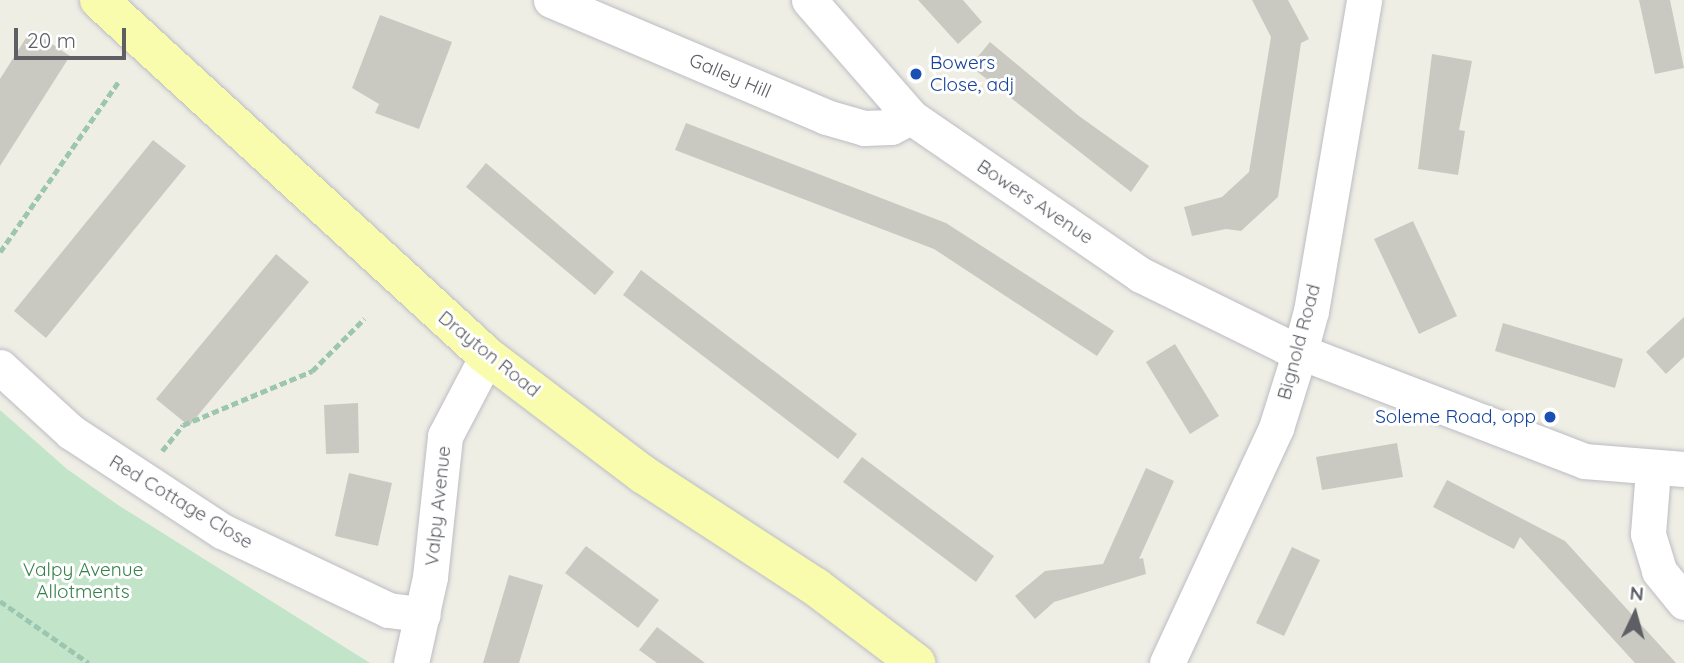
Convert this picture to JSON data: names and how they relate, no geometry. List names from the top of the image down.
{
  "streets": {
    "main road": ["Drayton Road"],
    "street": [
      "Galley Hill",
      "Bowers Avenue",
      "Bignold Road",
      "Red Cottage Close",
      "Valpy Avenue"
    ]
  },
  "crossings": [
    ["Galley Hill", "Bowers Avenue"],
    ["Bowers Avenue", "Bignold Road"],
    ["Drayton Road", "Valpy Avenue"],
    ["Red Cottage Close", "Valpy Avenue"]
  ],
  "parks": ["Valpy Avenue Allotments"],
  "places": ["Bowers Close, adj", "Soleme Road, opp"],
  "scale_bar": "20 m",
  "north": "top"
}
